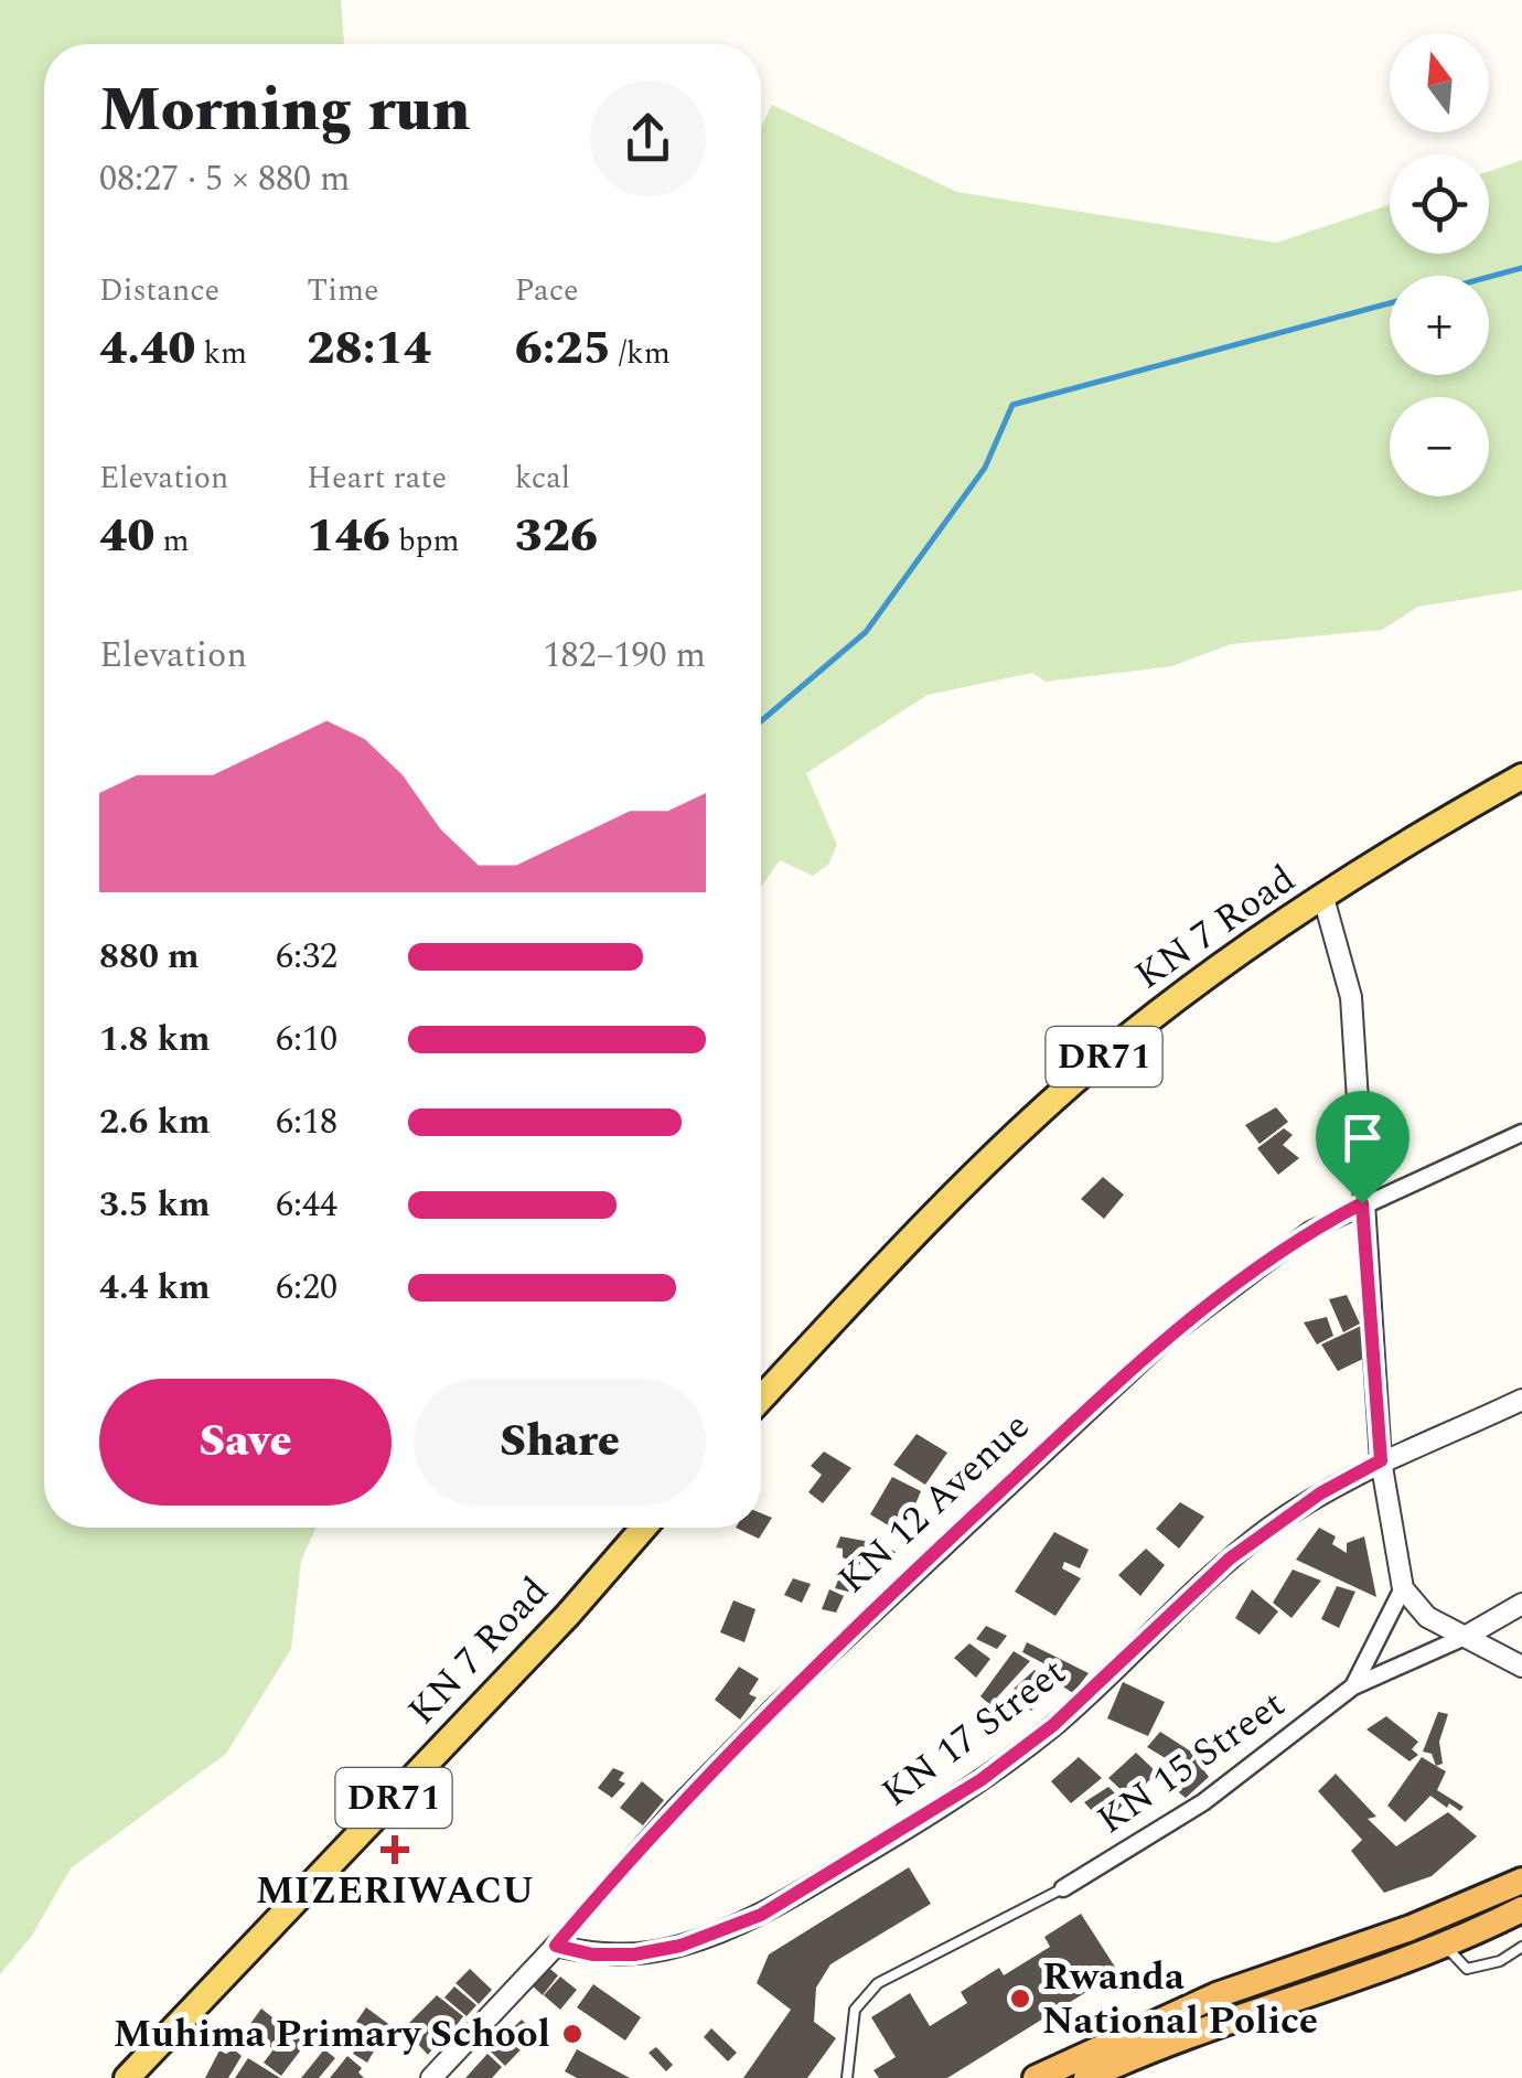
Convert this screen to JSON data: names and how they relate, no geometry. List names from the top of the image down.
{
  "streets": {
    "main road": ["KN 7 Road", "DR71"],
    "street": ["KN 12 Avenue", "KN 17 Street", "KN 15 Street"]
  },
  "crossings": [
    ["KN 12 Avenue", "KN 17 Street"]
  ],
  "places": {
    "health": ["MIZERIWACU"],
    "other": ["Rwanda National Police", "Muhima Primary School"]
  },
  "north": "top",
  "page": {
    "map_buttons": ["+", "−"],
    "heading": ["Morning run", "08:27 · 5 × 880 m"],
    "stats": [
      ["Distance", "4.40 km"],
      ["Time", "28:14"],
      ["Pace", "6:25 /km"],
      ["Elevation", "40 m"],
      ["Heart rate", "146 bpm"],
      ["kcal", "326"]
    ],
    "chart": ["Elevation", "182–190 m"],
    "list": [
      {
        "name": "880 m",
        "note": "6:32"
      },
      {
        "name": "1.8 km",
        "note": "6:10"
      },
      {
        "name": "2.6 km",
        "note": "6:18"
      },
      {
        "name": "3.5 km",
        "note": "6:44"
      },
      {
        "name": "4.4 km",
        "note": "6:20"
      }
    ],
    "buttons": ["Save", "Share"]
  }
}
